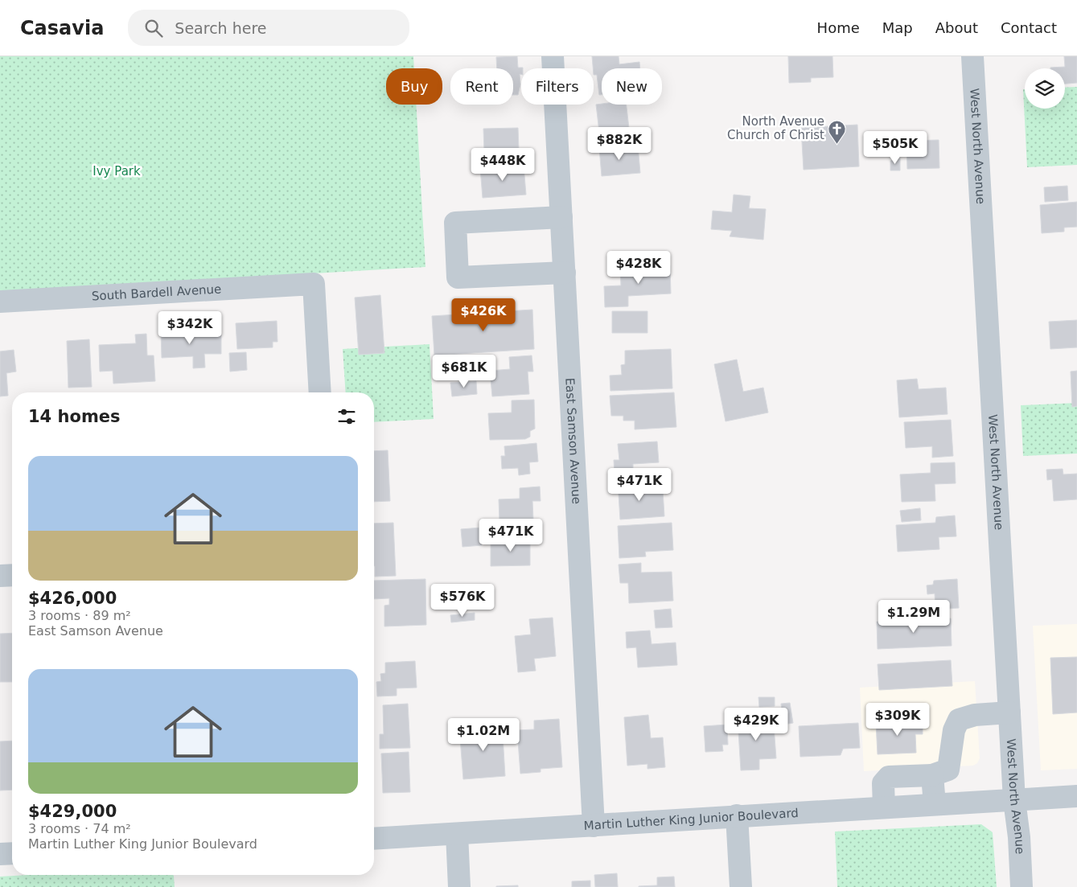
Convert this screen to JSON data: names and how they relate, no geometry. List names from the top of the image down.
{
  "streets": {
    "street": [
      "West North Avenue",
      "South Bardell Avenue",
      "East Samson Avenue",
      "Martin Luther King Junior Boulevard"
    ]
  },
  "crossings": [
    ["West North Avenue", "Martin Luther King Junior Boulevard"],
    ["East Samson Avenue", "Martin Luther King Junior Boulevard"]
  ],
  "parks": ["Ivy Park"],
  "places": {
    "church": ["North Avenue Church of Christ"]
  },
  "page": {
    "header": "Casavia",
    "search": "Search here",
    "nav": [
      "Home",
      "Map",
      "About",
      "Contact"
    ],
    "chip": [
      "Buy",
      "Rent",
      "Filters",
      "New"
    ],
    "price": [
      "$882K",
      "$505K",
      "$448K",
      "$428K",
      "$426K",
      "$342K",
      "$681K",
      "$471K",
      "$471K",
      "$576K",
      "$1.29M",
      "$309K",
      "$429K",
      "$1.02M"
    ],
    "heading": "14 homes",
    "list": [
      {
        "name": "$426,000",
        "note": "3 rooms · 89 m² · East Samson Avenue"
      },
      {
        "name": "$429,000",
        "note": "3 rooms · 74 m² · Martin Luther King Junior Boulevard"
      }
    ]
  }
}
